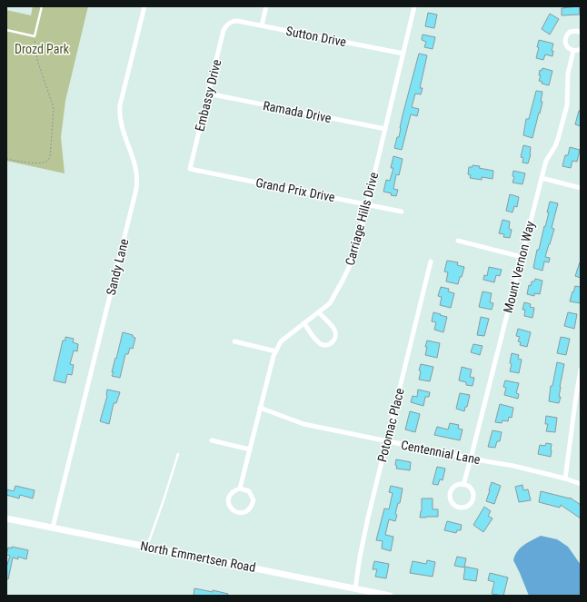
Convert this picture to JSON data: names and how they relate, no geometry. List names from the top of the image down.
{
  "streets": {
    "street": [
      "Sutton Drive",
      "Embassy Drive",
      "Ramada Drive",
      "Grand Prix Drive",
      "Carriage Hills Drive",
      "Sandy Lane",
      "Mount Vernon Way",
      "Potomac Place",
      "Centennial Lane",
      "North Emmertsen Road"
    ]
  },
  "crossings": [
    ["Sutton Drive", "Embassy Drive"],
    ["Sutton Drive", "Carriage Hills Drive"],
    ["Embassy Drive", "Ramada Drive"],
    ["Embassy Drive", "Grand Prix Drive"],
    ["Ramada Drive", "Carriage Hills Drive"],
    ["Grand Prix Drive", "Carriage Hills Drive"],
    ["Carriage Hills Drive", "Centennial Lane"],
    ["Sandy Lane", "North Emmertsen Road"],
    ["Mount Vernon Way", "Centennial Lane"],
    ["Potomac Place", "Centennial Lane"],
    ["Potomac Place", "North Emmertsen Road"]
  ],
  "parks": ["Drozd Park"]
}
